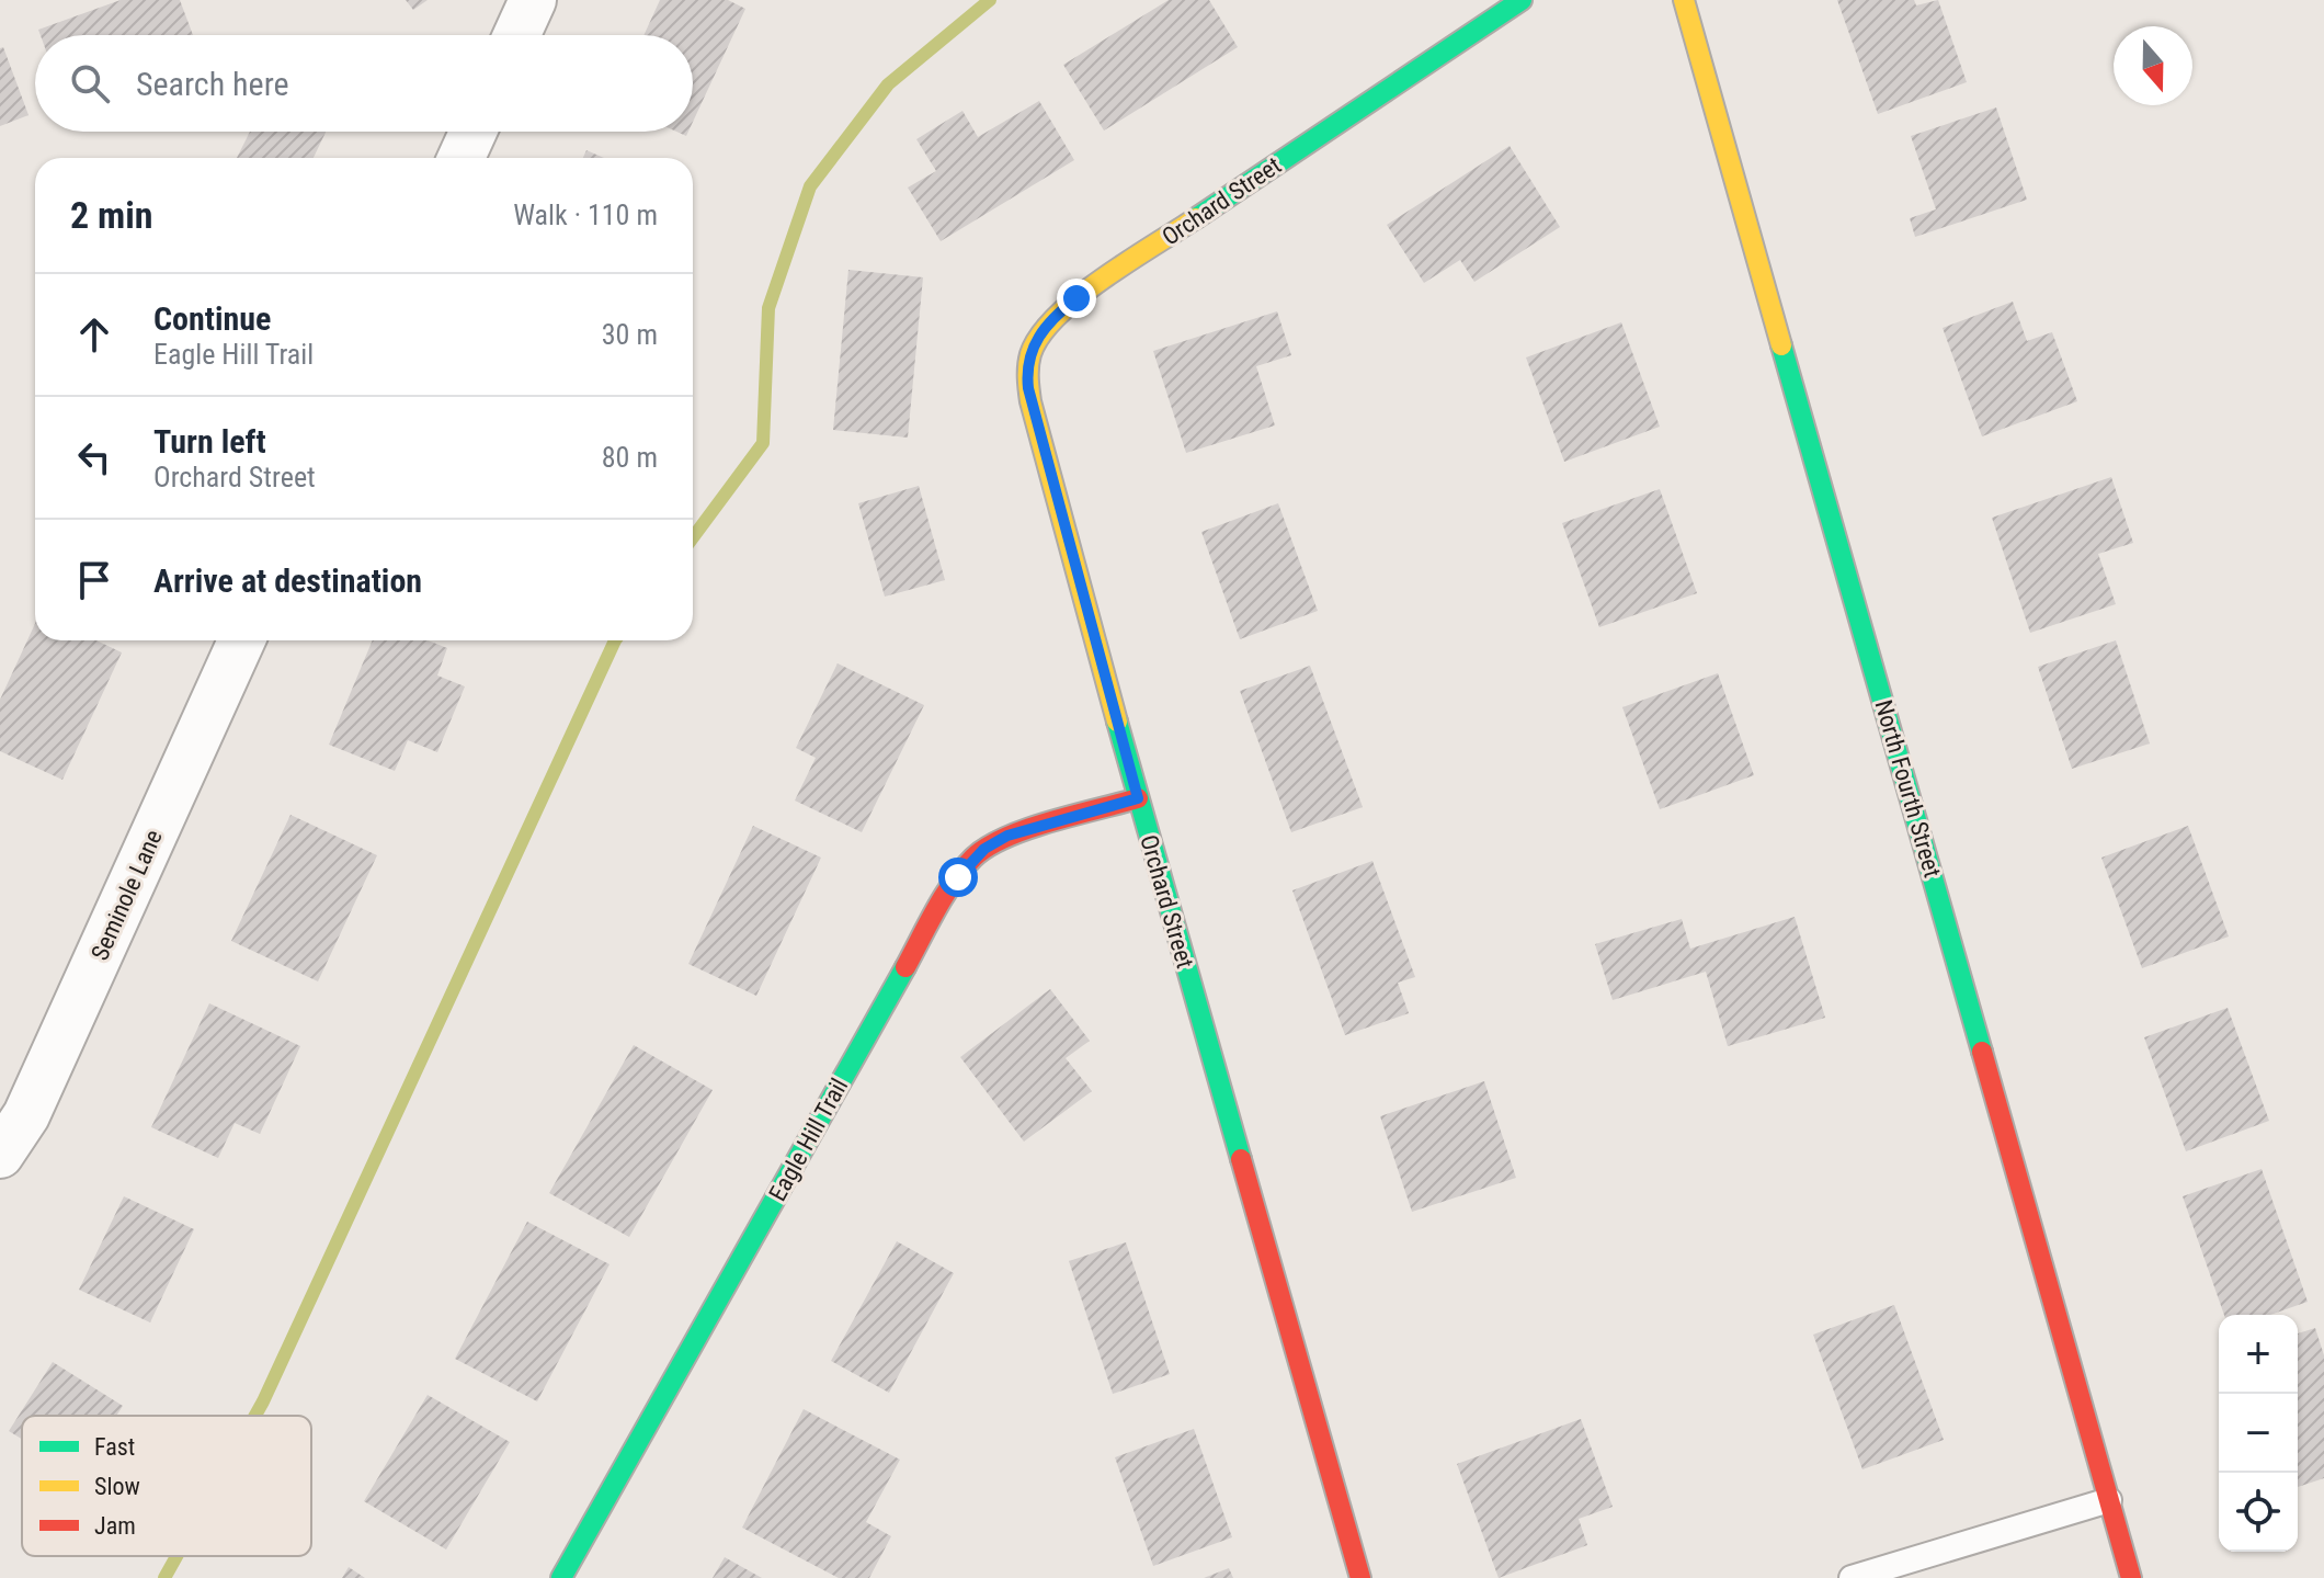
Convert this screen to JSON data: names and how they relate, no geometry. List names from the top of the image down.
{
  "streets": {
    "street": [
      "Orchard Street",
      "North Fourth Street",
      "Seminole Lane",
      "Eagle Hill Trail"
    ]
  },
  "crossings": [
    ["Orchard Street", "Eagle Hill Trail"]
  ],
  "legend": ["Fast", "Slow", "Jam"],
  "north": "bottom",
  "page": {
    "search": "Search here",
    "heading": ["2 min", "Walk · 110 m"],
    "list": [
      ["Continue", "Eagle Hill Trail", "30 m"],
      ["Turn left", "Orchard Street", "80 m"],
      "Arrive at destination"
    ],
    "map_buttons": ["+", "−"]
  }
}
